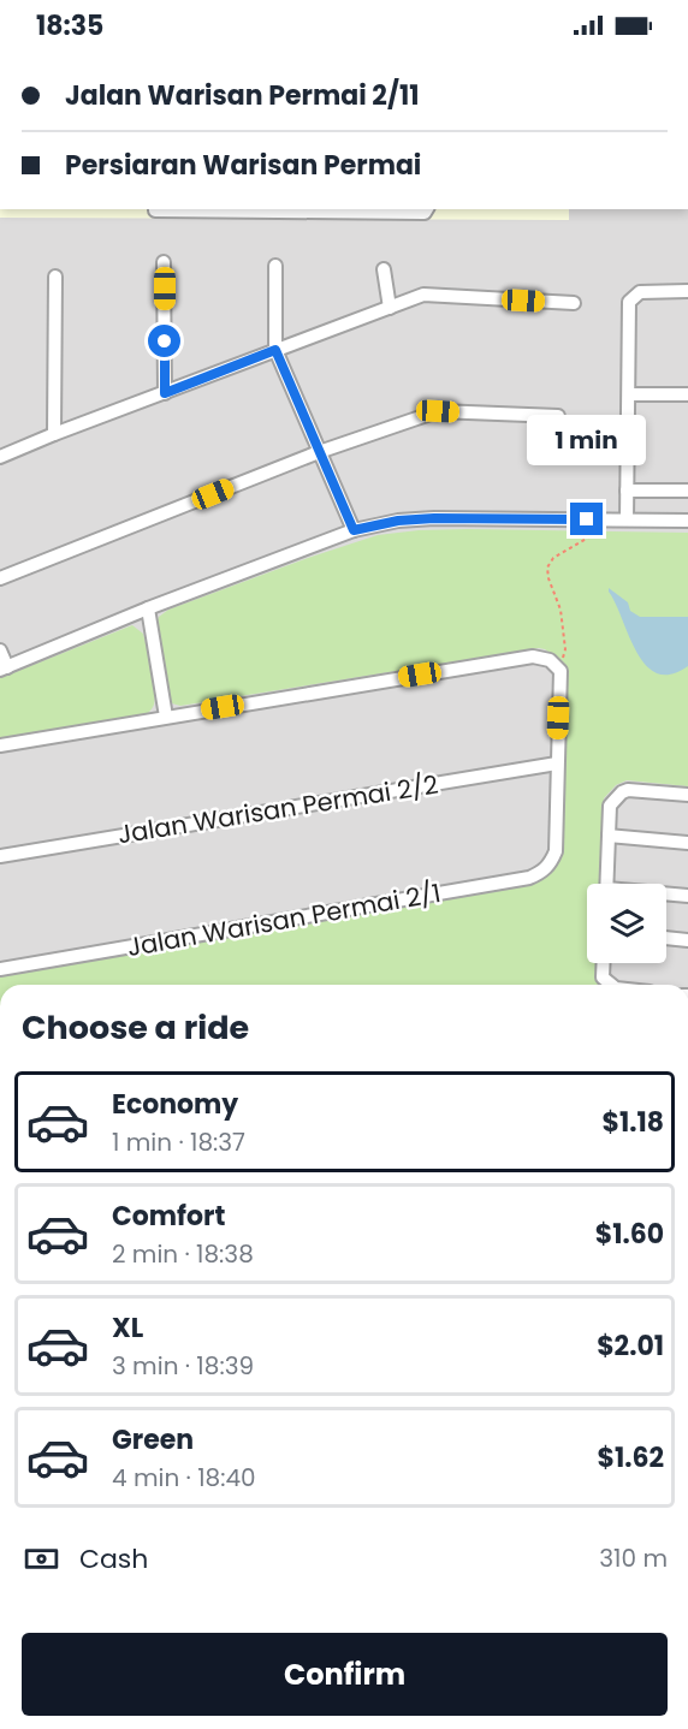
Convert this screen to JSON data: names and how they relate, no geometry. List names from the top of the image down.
{
  "streets": {
    "street": ["Jalan Warisan Permai 2/2", "Jalan Warisan Permai 2/1"]
  },
  "crossings": [
    ["Jalan Warisan Permai 2/2", "Jalan Warisan Permai 2/1"]
  ],
  "page": {
    "status": "18:35",
    "banner": ["Jalan Warisan Permai 2/11", "Persiaran Warisan Permai"],
    "bubble": "1 min",
    "heading": "Choose a ride",
    "list": [
      {
        "name": "Economy",
        "note": "1 min · 18:37",
        "value": "$1.18"
      },
      {
        "name": "Comfort",
        "note": "2 min · 18:38",
        "value": "$1.60"
      },
      {
        "name": "XL",
        "note": "3 min · 18:39",
        "value": "$2.01"
      },
      {
        "name": "Green",
        "note": "4 min · 18:40",
        "value": "$1.62"
      }
    ],
    "pay": ["Cash", "310 m"],
    "buttons": "Confirm"
  }
}
